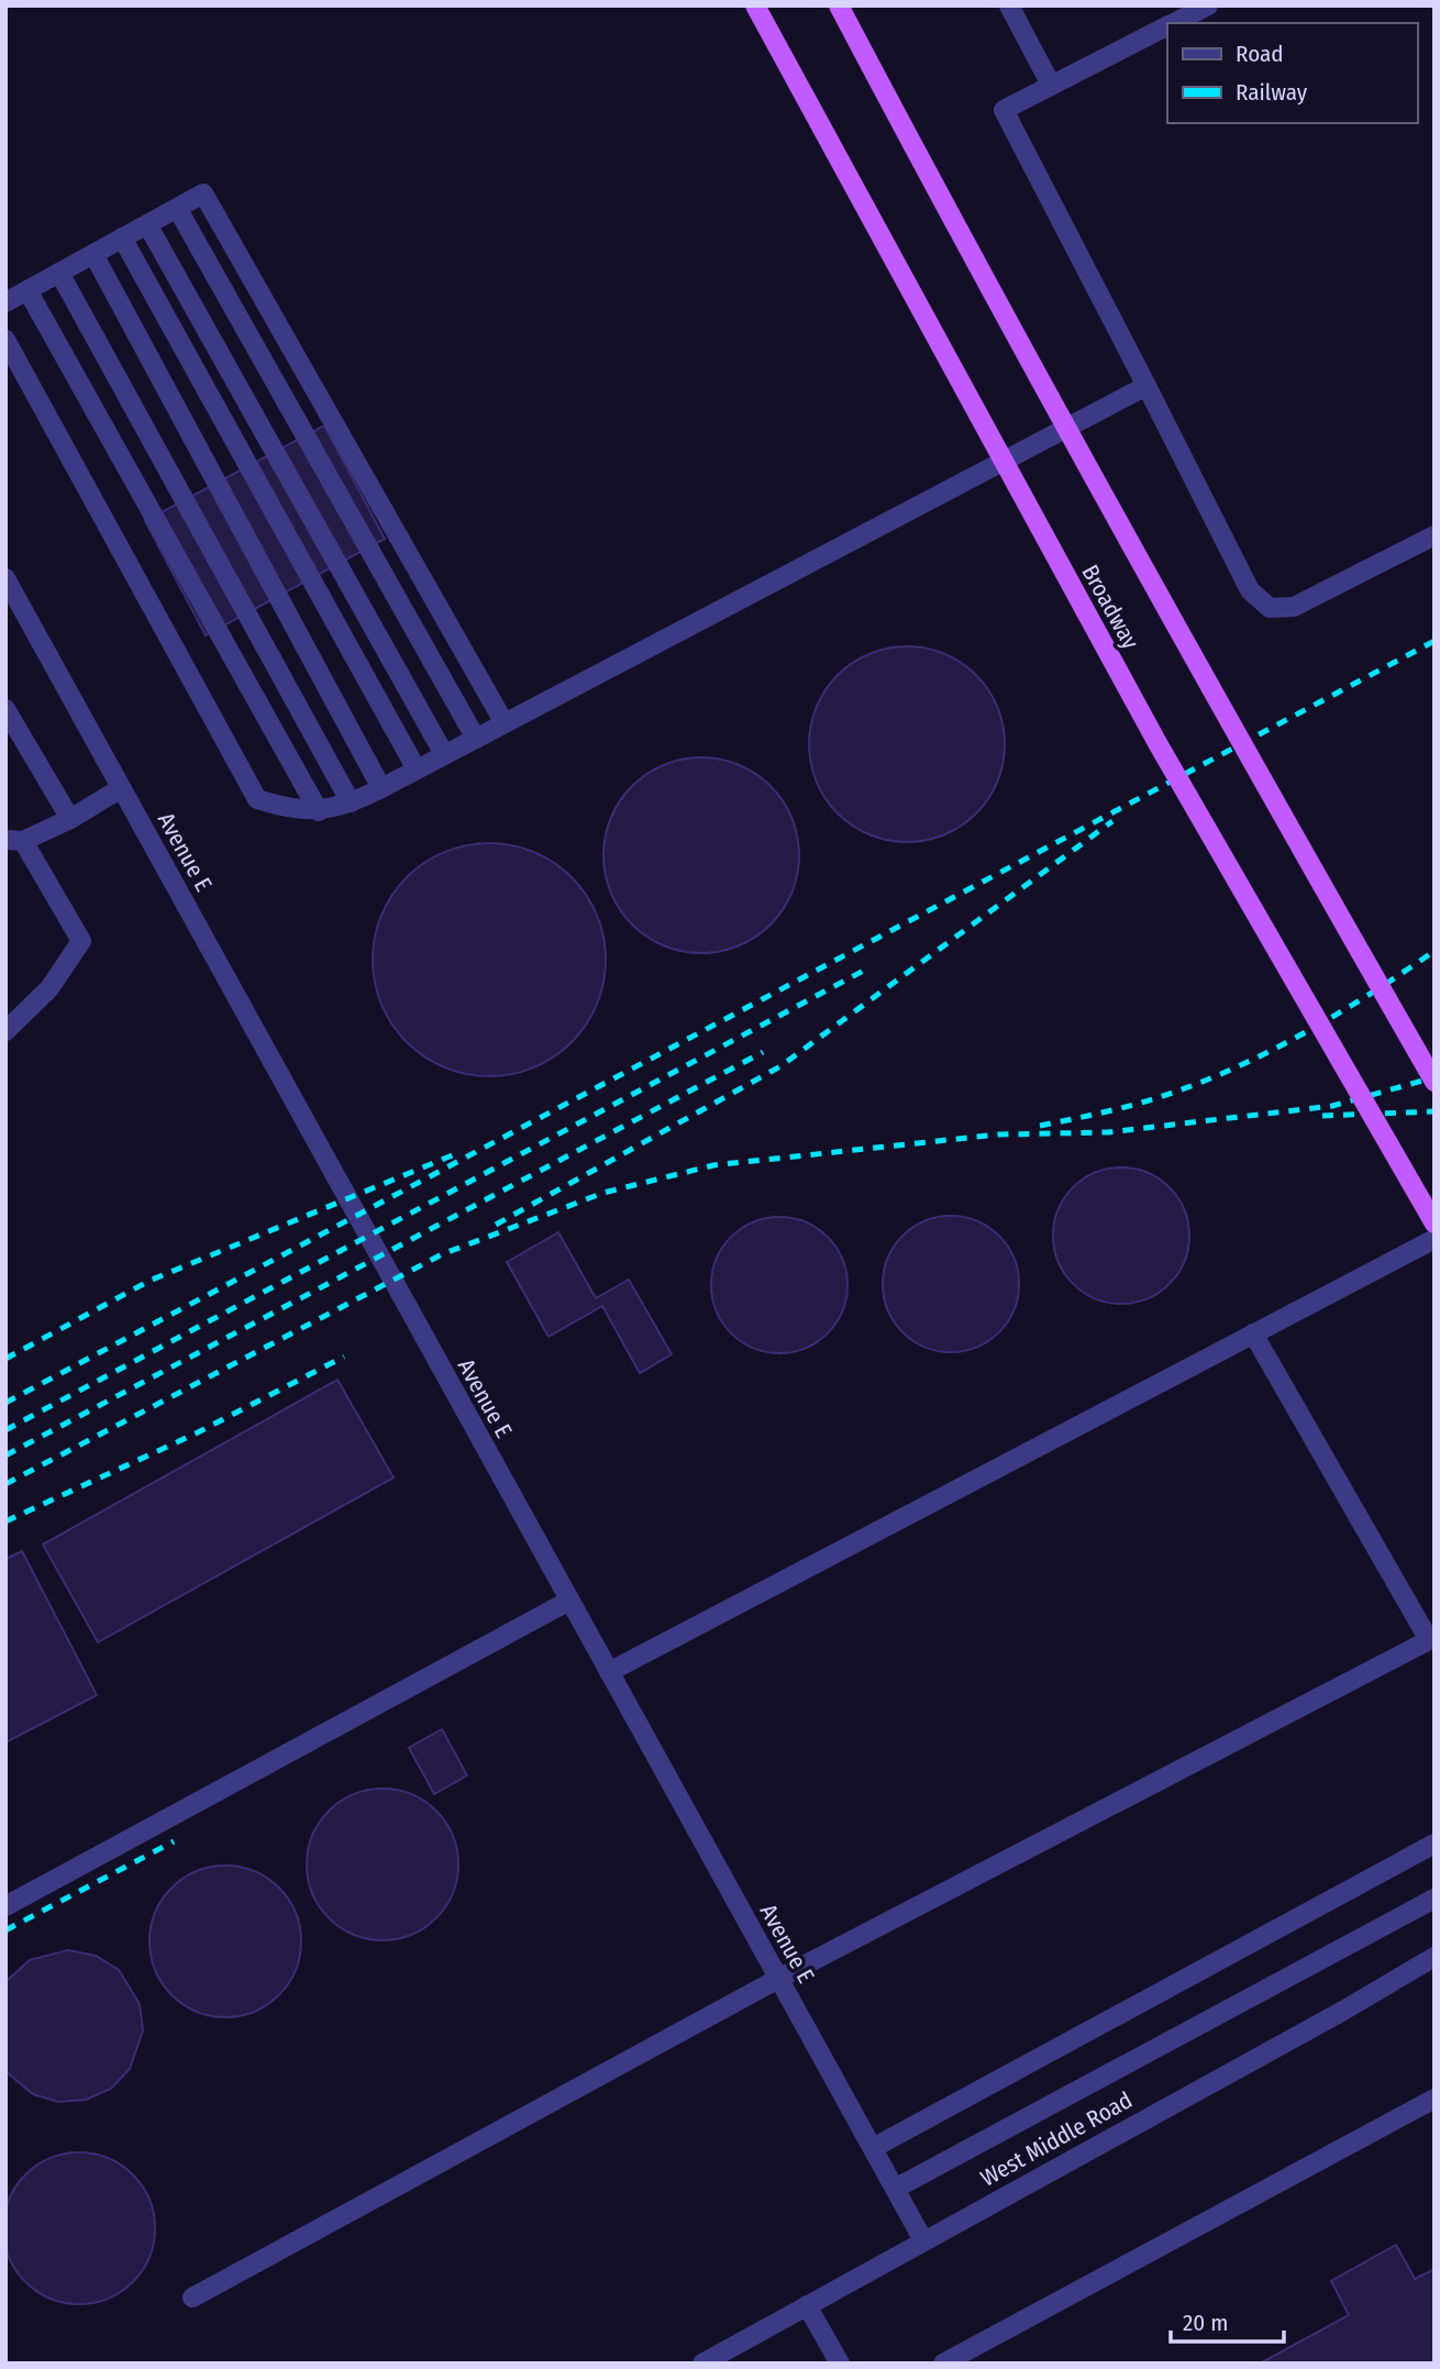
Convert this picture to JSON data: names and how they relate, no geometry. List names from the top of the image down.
{
  "streets": {
    "main road": ["Broadway"],
    "street": ["Avenue E", "West Middle Road"]
  },
  "crossings": [
    ["Avenue E", "West Middle Road"]
  ],
  "legend": ["Road", "Railway"],
  "scale_bar": "20 m"
}
